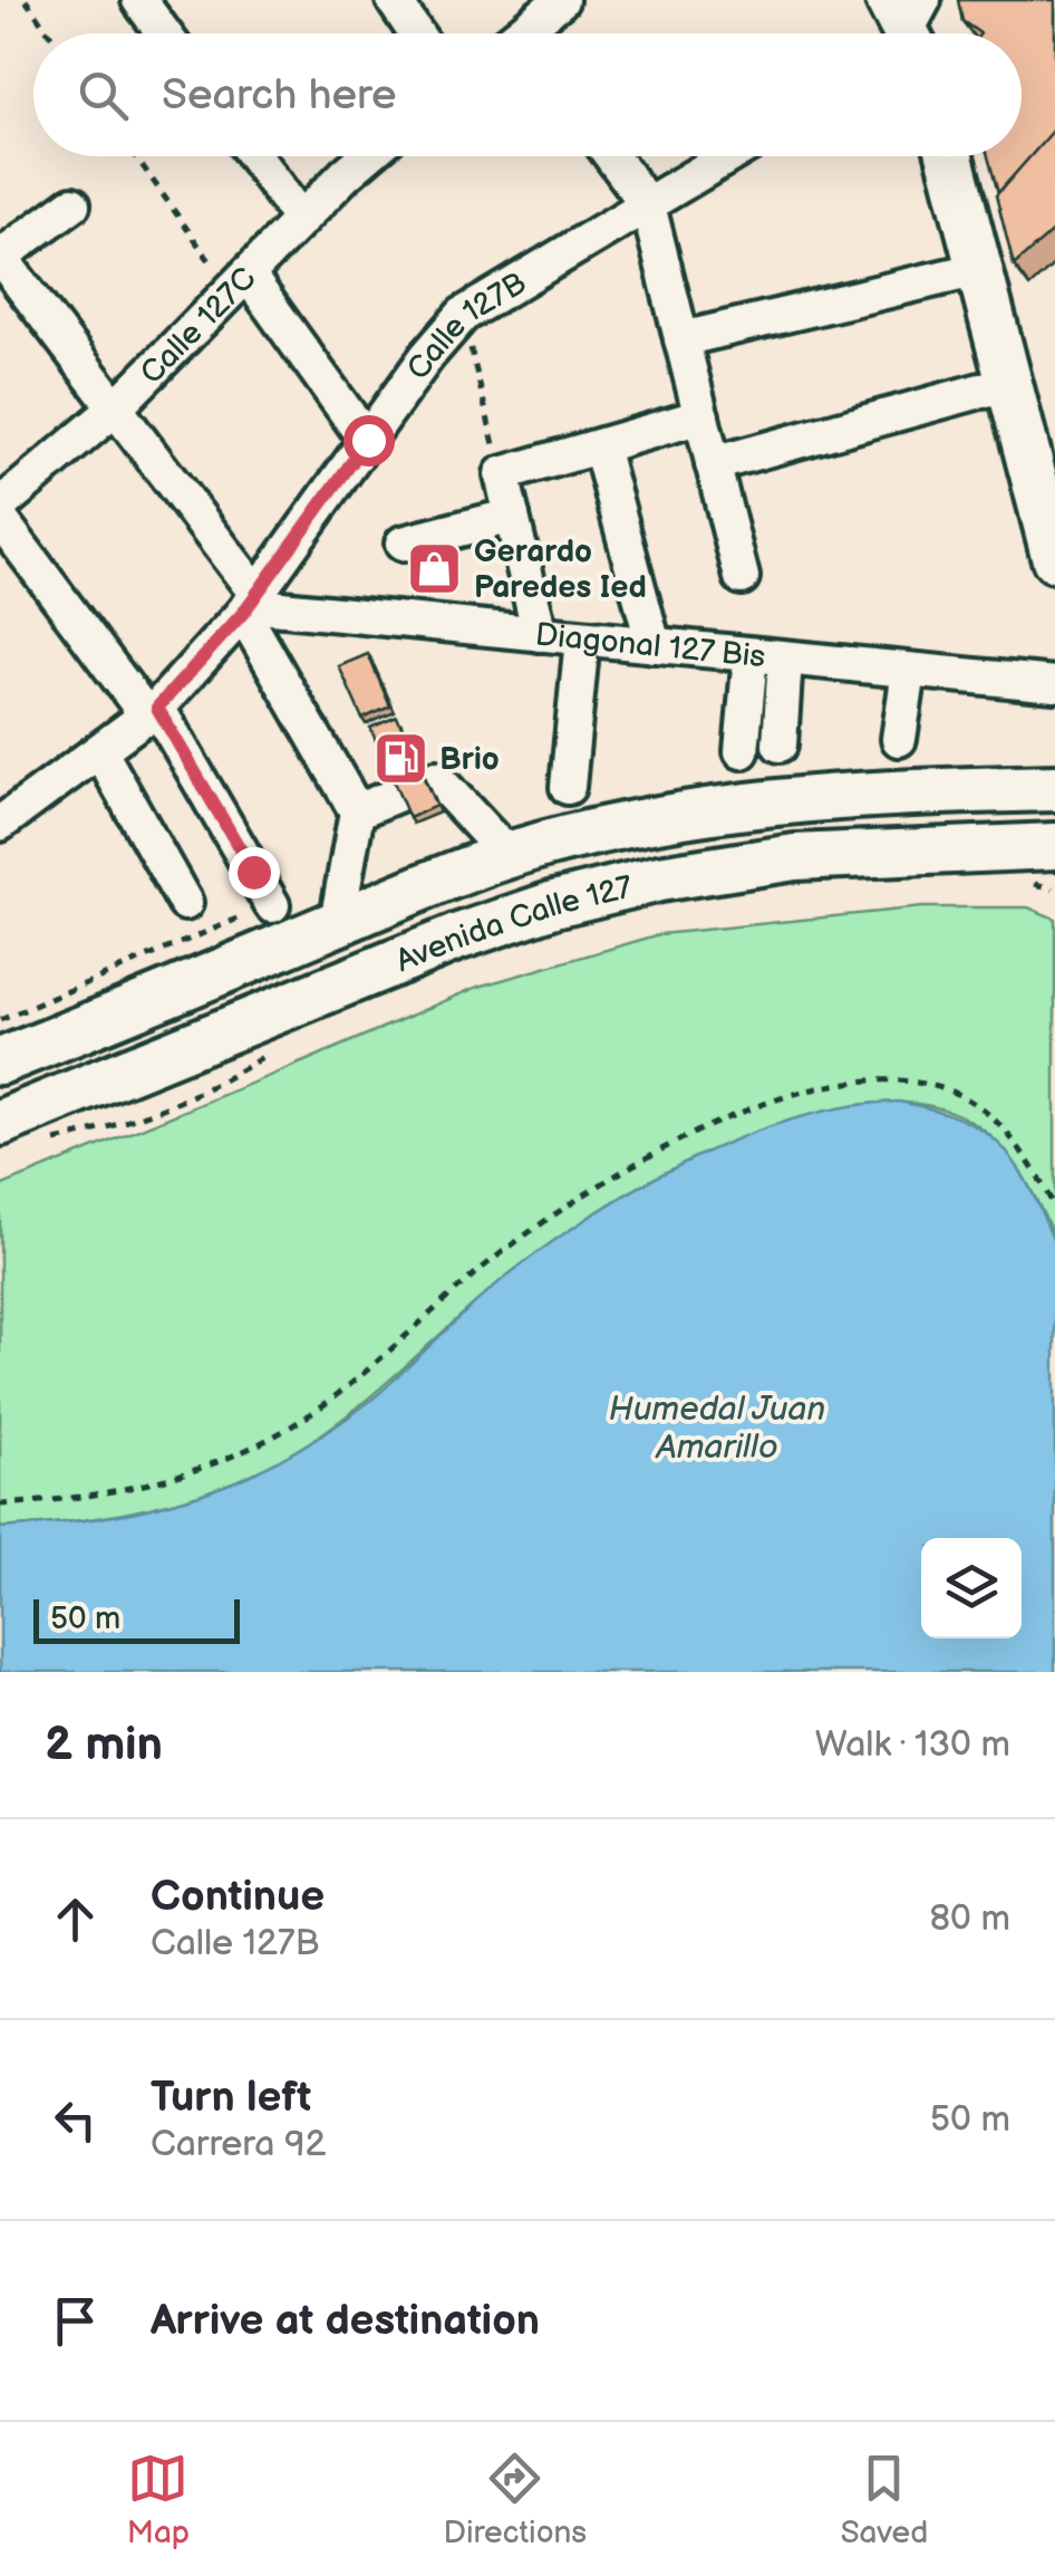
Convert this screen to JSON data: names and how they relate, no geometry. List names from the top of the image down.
{
  "streets": {
    "main road": ["Avenida Calle 127"],
    "street": ["Calle 127C", "Calle 127B", "Diagonal 127 Bis"]
  },
  "crossings": [
    ["Calle 127B", "Diagonal 127 Bis"]
  ],
  "water": ["Humedal Juan Amarillo"],
  "places": {
    "shop": ["Gerardo Paredes Ied"],
    "fuel station": ["Brio"]
  },
  "scale_bar": "50 m",
  "page": {
    "search": "Search here",
    "scale": "50 m",
    "heading": ["2 min", "Walk · 130 m"],
    "list": [
      ["Continue", "Calle 127B", "80 m"],
      ["Turn left", "Carrera 92", "50 m"],
      "Arrive at destination"
    ],
    "nav": ["Map", "Directions", "Saved"]
  }
}
